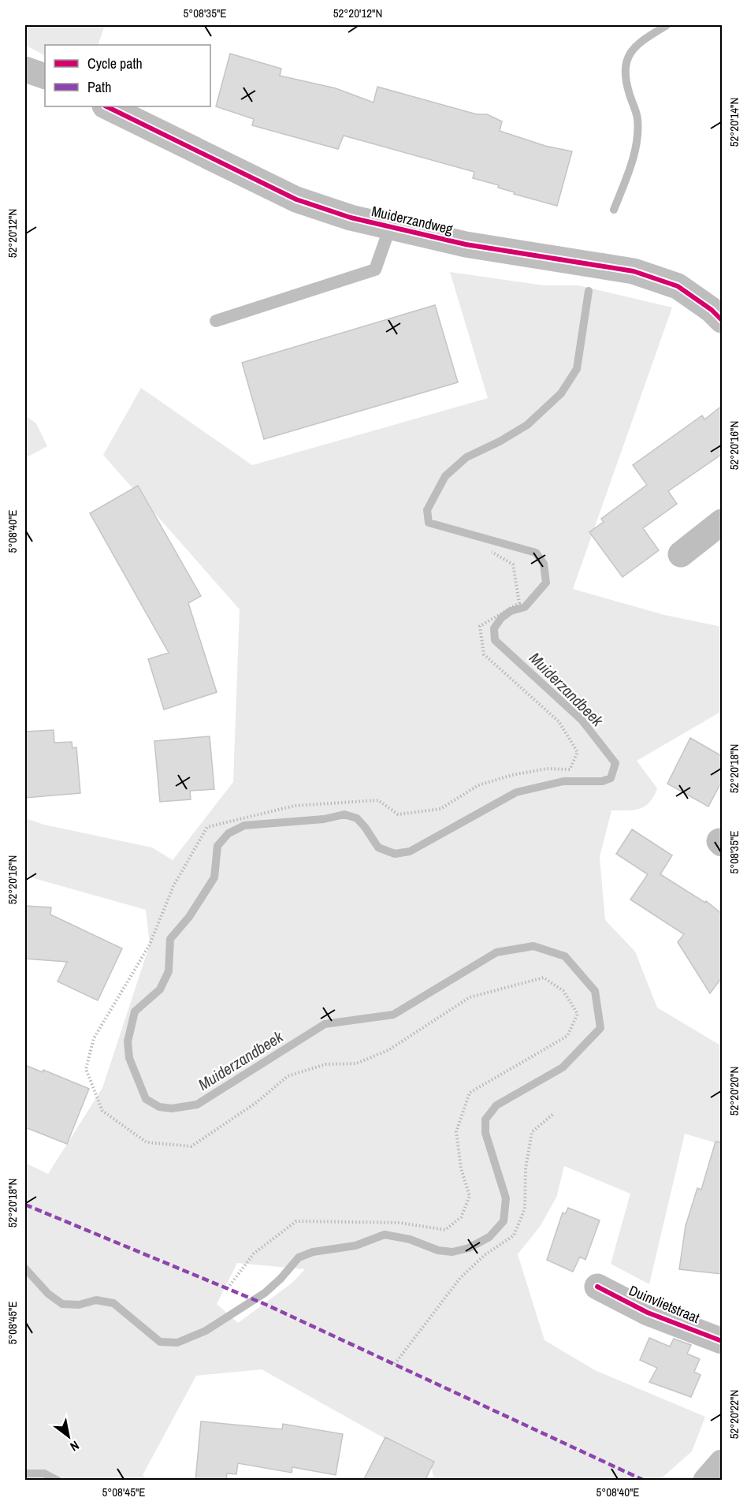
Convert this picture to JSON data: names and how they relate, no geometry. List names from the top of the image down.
{
  "streets": {
    "street": ["Muiderzandweg", "Duinvlietstraat"]
  },
  "water": ["Muiderzandbeek"],
  "legend": ["Cycle path", "Path"],
  "north": "bottom right",
  "coordinates": [
    "5°08'35\"E",
    "52°20'12\"N",
    "52°20'14\"N",
    "52°20'16\"N",
    "5°08'40\"E",
    "52°20'18\"N",
    "52°20'20\"N",
    "5°08'45\"E",
    "52°20'22\"N"
  ]
}
